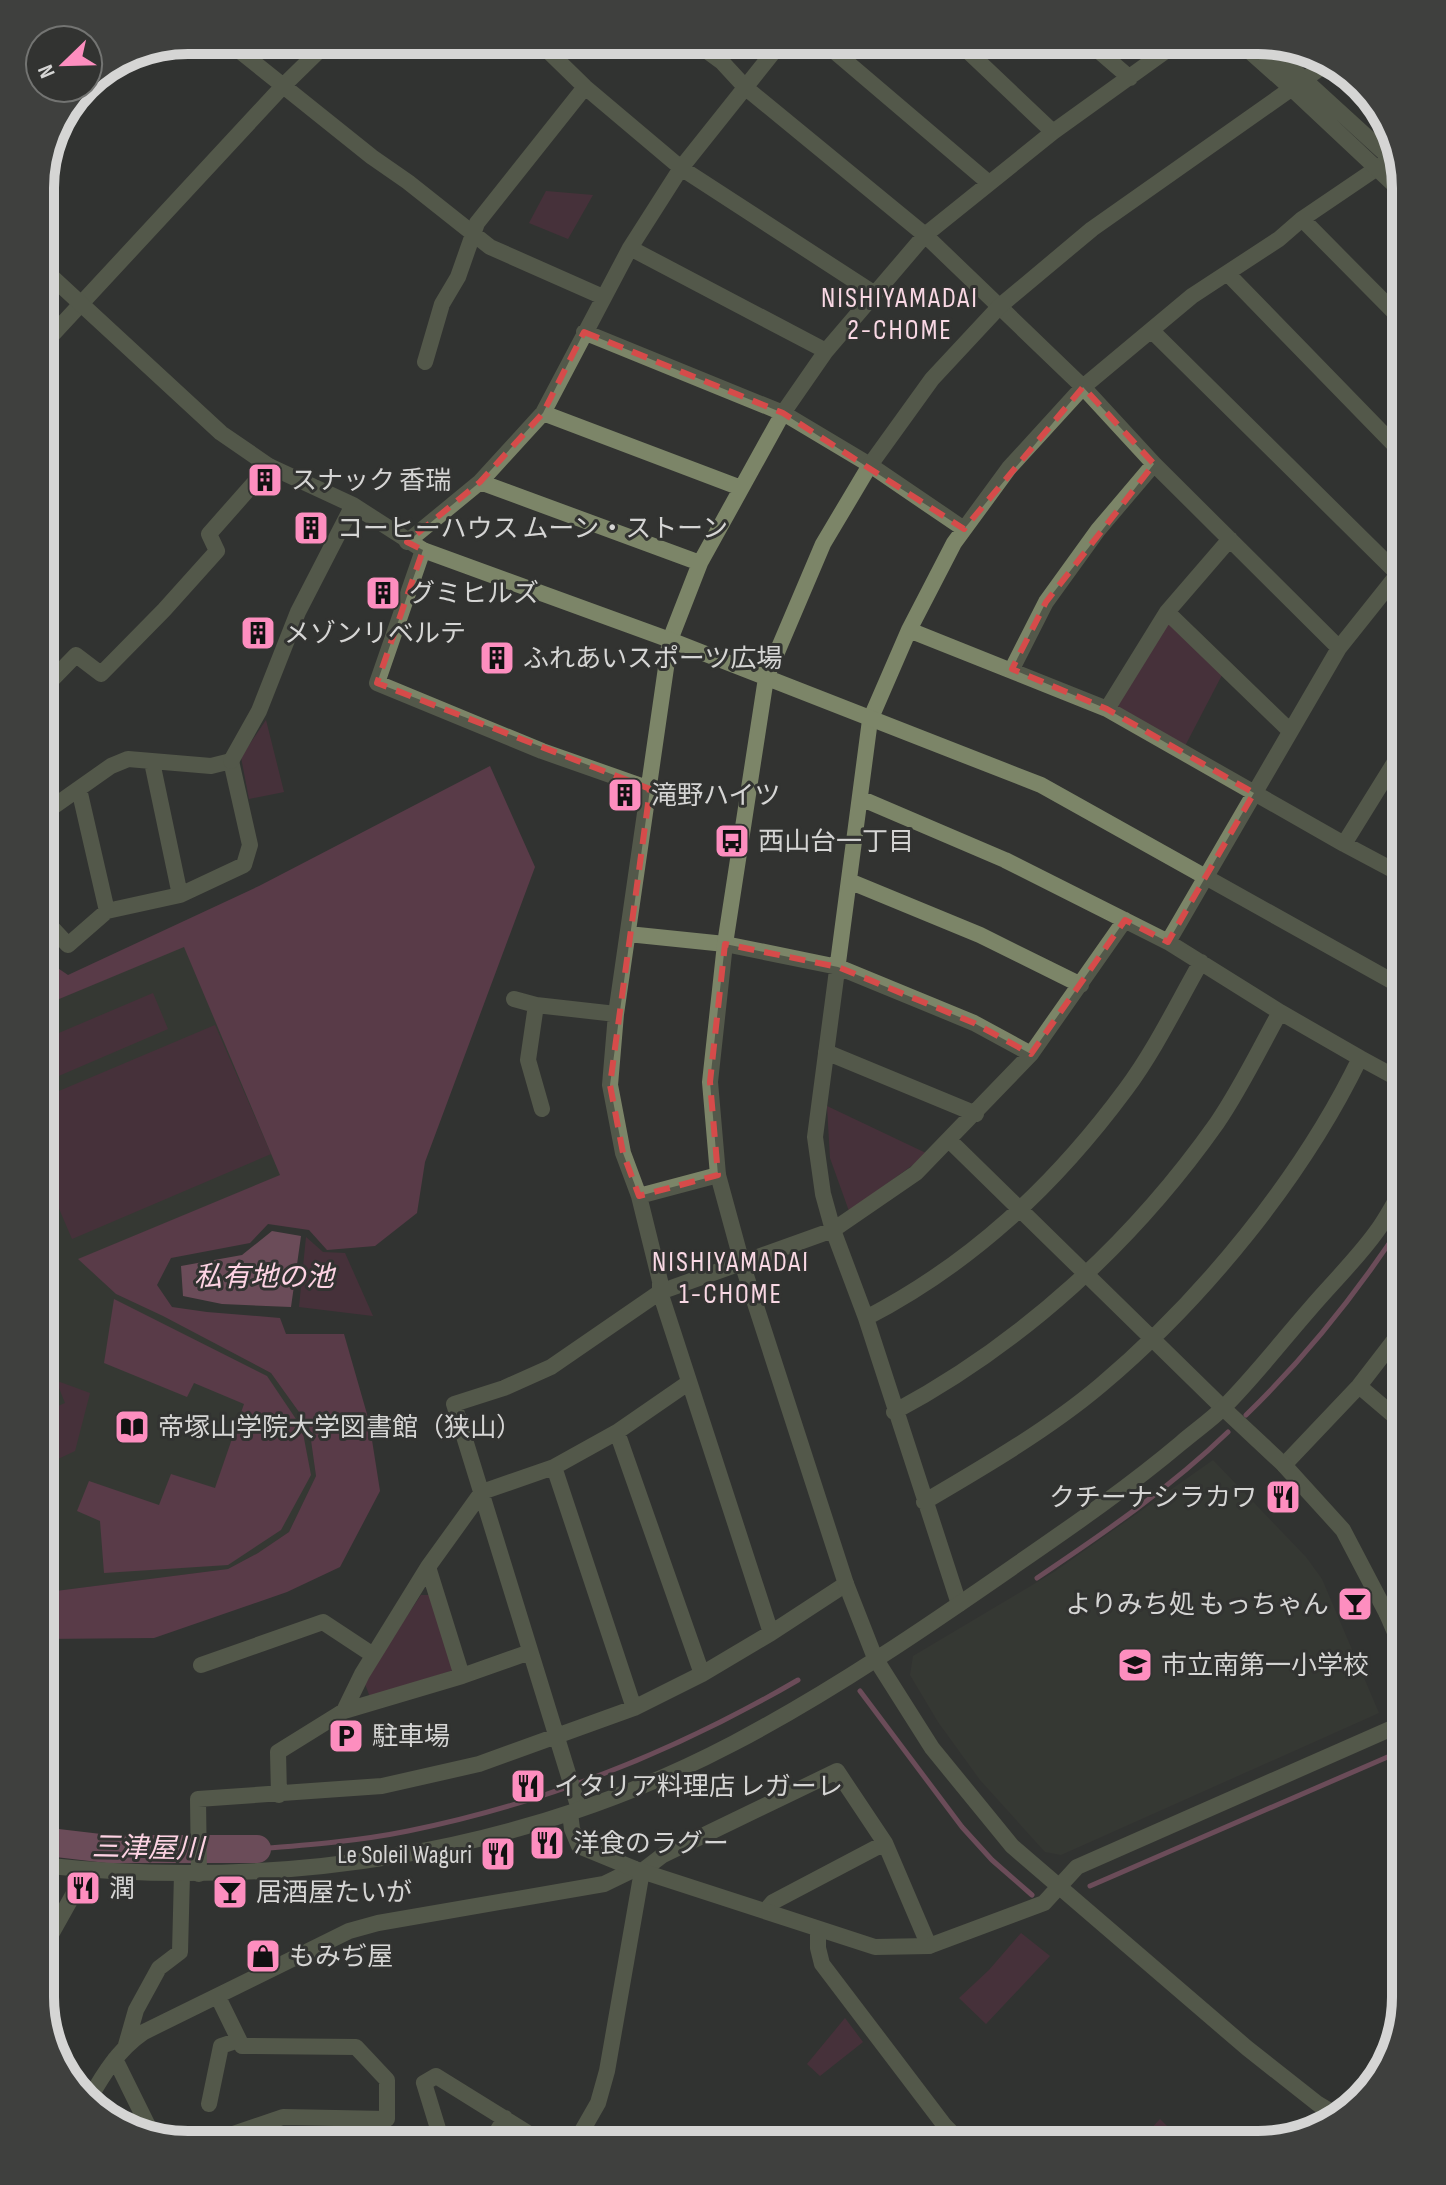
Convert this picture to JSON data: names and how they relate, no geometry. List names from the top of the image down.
{
  "districts": ["NISHIYAMADAI 2-CHOME", "NISHIYAMADAI 1-CHOME"],
  "water": ["私有地の池", "三津屋川"],
  "places": {
    "building": [
      "スナック 香瑞",
      "コーヒーハウス ムーン・ストーン",
      "グミヒルズ",
      "メゾンリベルテ",
      "ふれあいスポーツ広場",
      "滝野ハイツ"
    ],
    "bus stop": ["西山台一丁目"],
    "library": ["帝塚山学院大学図書館（狭山）"],
    "restaurant": [
      "クチーナシラカワ",
      "イタリア料理店 レガーレ",
      "洋食のラグー",
      "Le Soleil Waguri",
      "潤"
    ],
    "bar": ["よりみち処 もっちゃん", "居酒屋たいが"],
    "school or university": ["市立南第一小学校"],
    "parking": ["駐車場"],
    "shop": ["もみぢ屋"]
  },
  "north": "bottom left"
}
